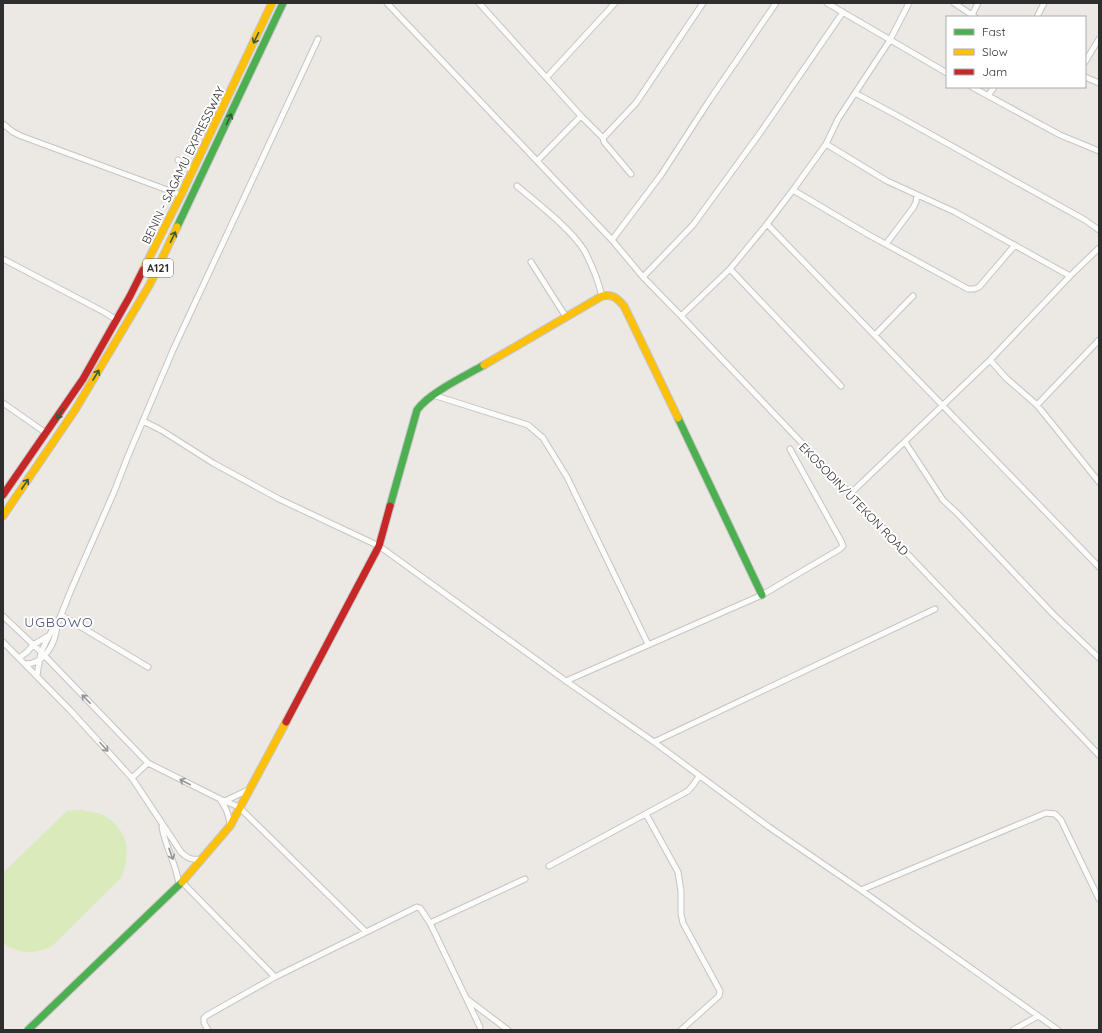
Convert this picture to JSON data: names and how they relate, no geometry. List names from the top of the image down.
{
  "streets": {
    "main road": ["BENIN - SAGAMU EXPRESSWAY", "A121"],
    "street": ["EKOSODIN/UTEKON ROAD"]
  },
  "districts": ["UGBOWO"],
  "legend": ["Fast", "Slow", "Jam"]
}
